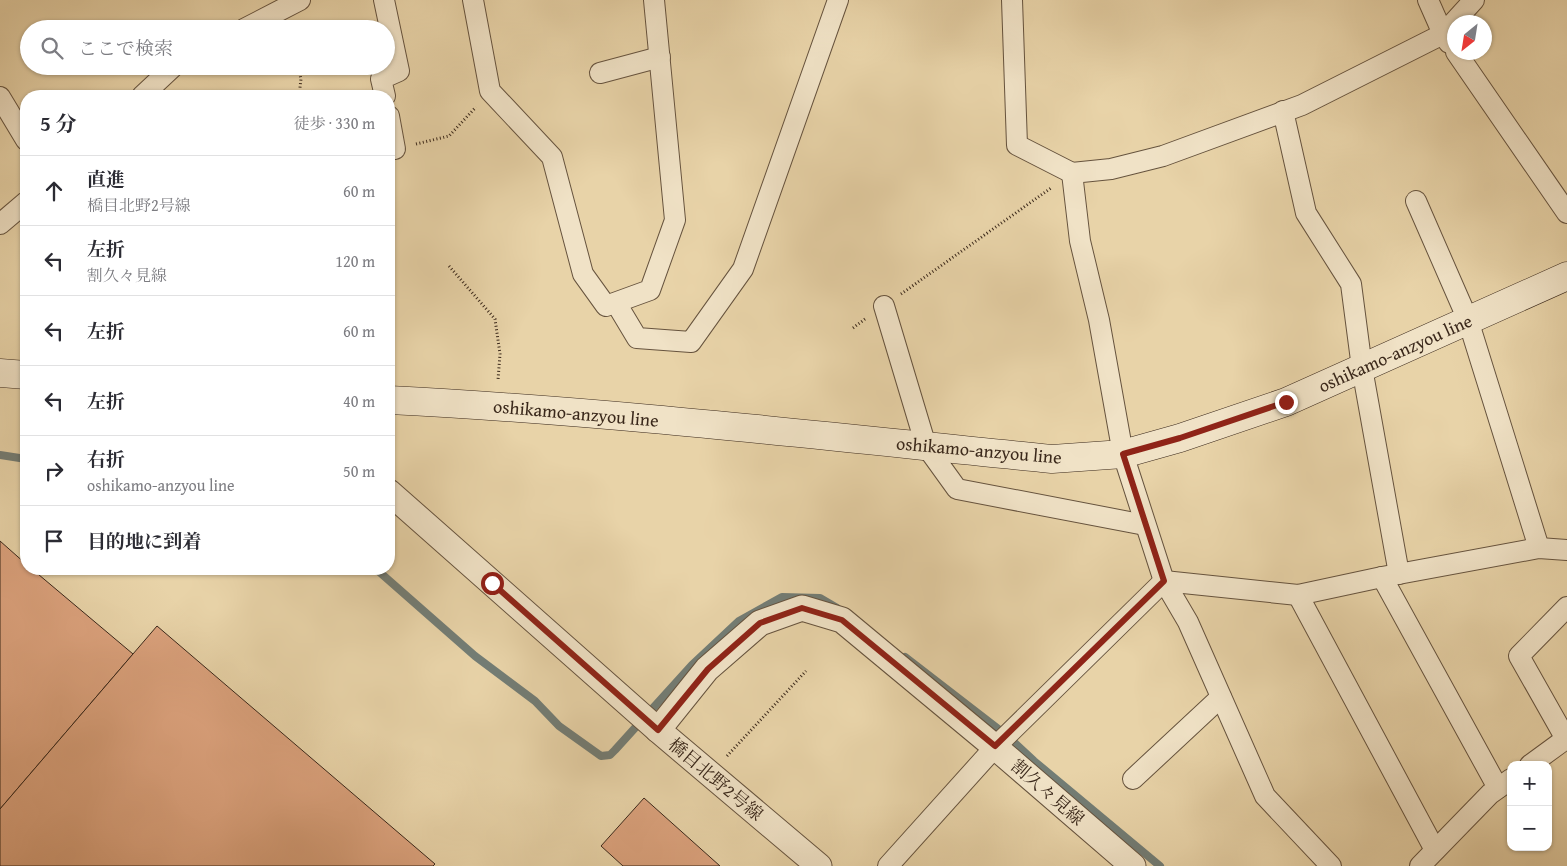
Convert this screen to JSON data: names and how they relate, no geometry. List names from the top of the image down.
{
  "streets": {
    "main road": ["oshikamo-anzyou line"],
    "street": ["橋目北野2号線", "割久々見線"]
  },
  "crossings": [
    ["橋目北野2号線", "割久々見線"]
  ],
  "north": "bottom left",
  "page": {
    "search": "ここで検索",
    "heading": ["5 分", "徒歩 · 330 m"],
    "list": [
      ["直進", "橋目北野2号線", "60 m"],
      ["左折", "割久々見線", "120 m"],
      ["左折", "60 m"],
      ["左折", "40 m"],
      ["右折", "oshikamo-anzyou line", "50 m"],
      "目的地に到着"
    ],
    "map_buttons": ["+", "−"]
  }
}
